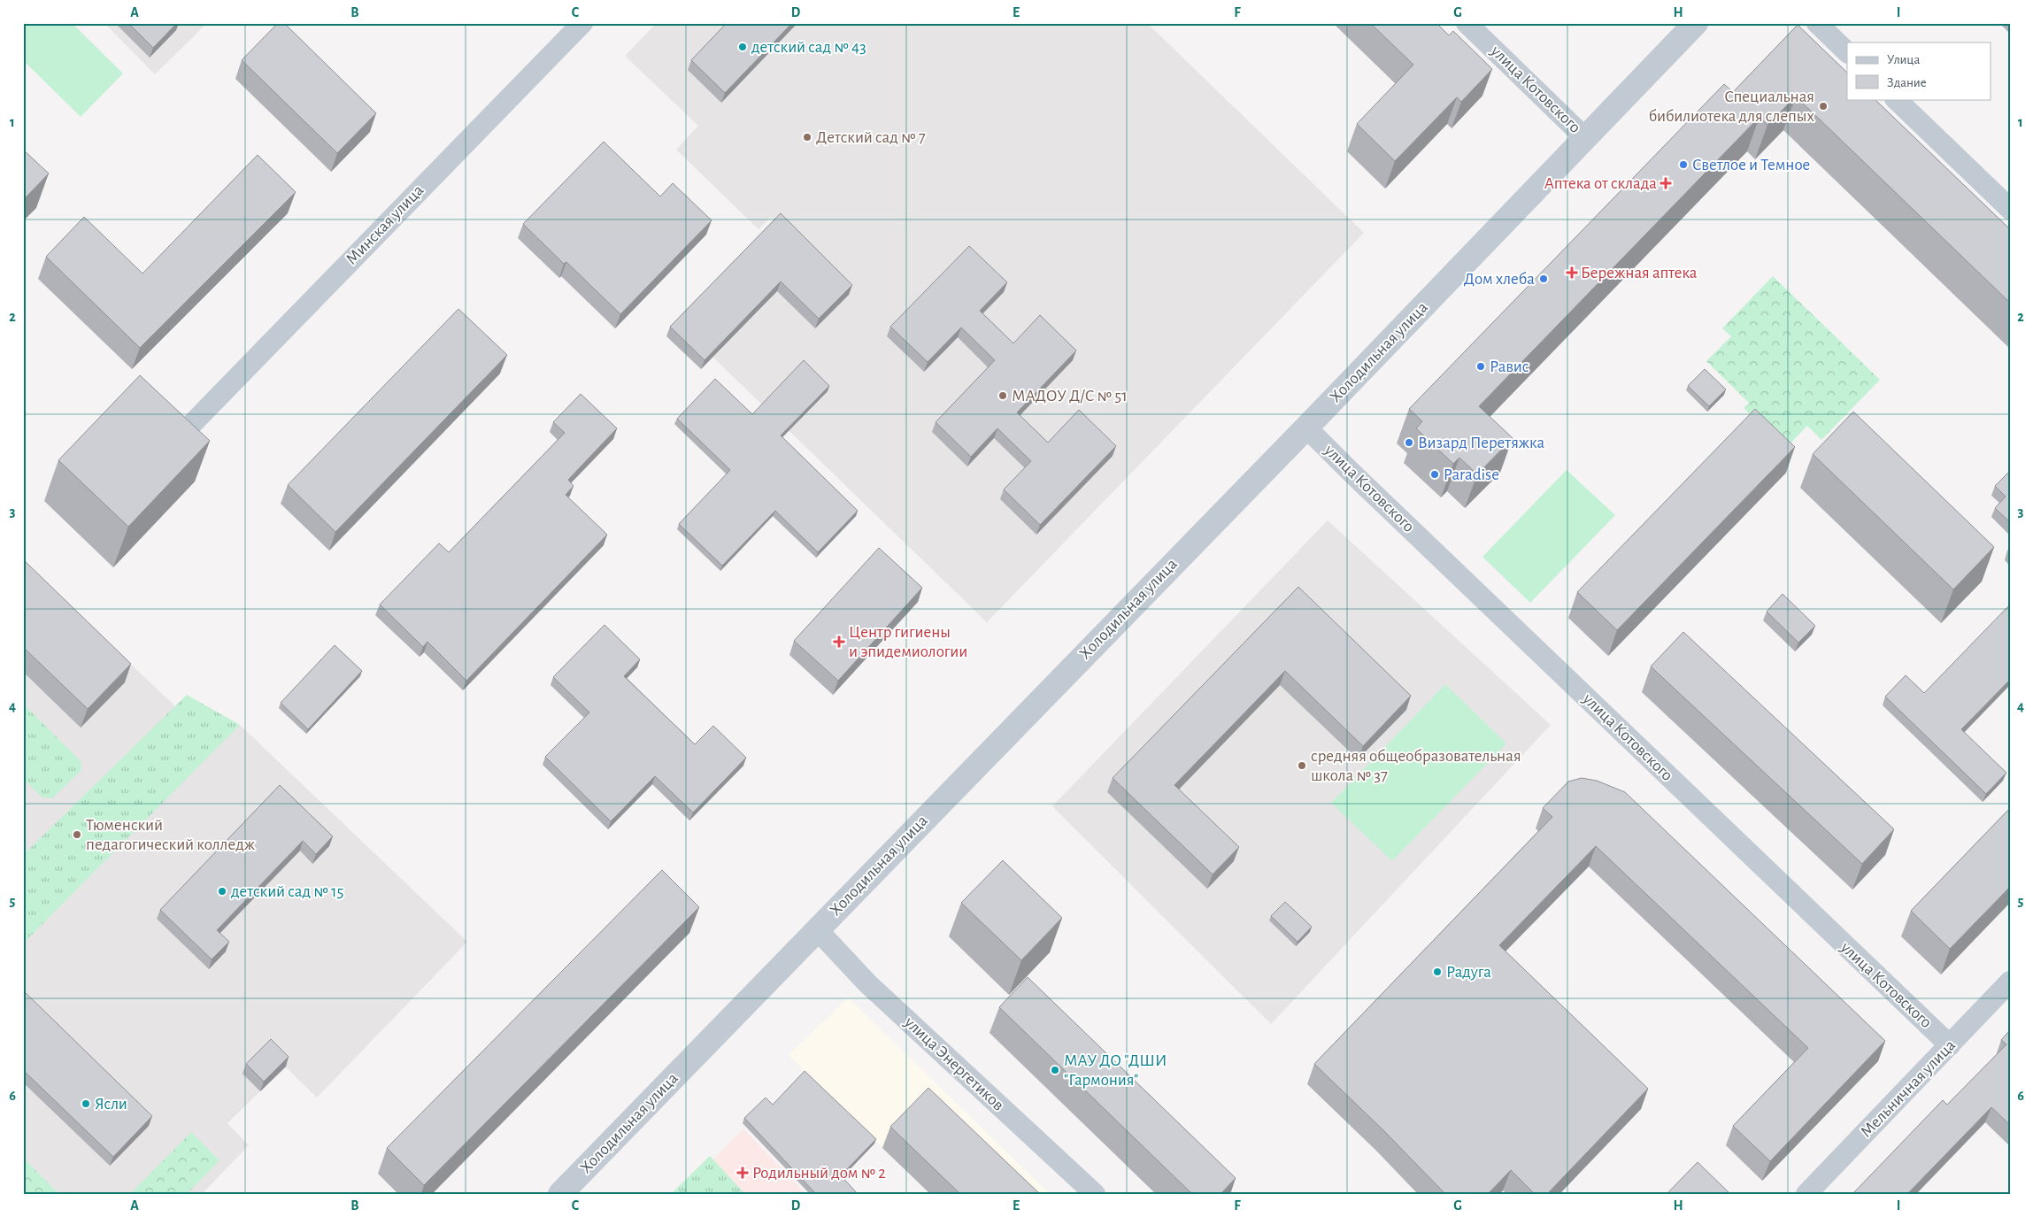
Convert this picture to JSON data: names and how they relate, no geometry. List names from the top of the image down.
{
  "streets": {
    "street": [
      "улица Котовского",
      "Минская улица",
      "Холодильная улица",
      "улица Энергетиков",
      "Мельничная улица"
    ]
  },
  "crossings": [
    ["улица Котовского", "Холодильная улица"],
    ["улица Котовского", "Мельничная улица"],
    ["Холодильная улица", "улица Энергетиков"]
  ],
  "places": {
    "other": [
      "детский сад № 43",
      "Специальная бибилиотека для слепых",
      "Детский сад № 7",
      "Светлое и Темное",
      "Дом хлеба",
      "Равис",
      "МАДОУ Д/С № 51",
      "Визард Перетяжка",
      "Paradise",
      "средняя общеобразовательная школа № 37",
      "Тюменский педагогический колледж",
      "детский сад № 15",
      "Радуга",
      "МАУ ДО \"ДШИ \"Гармония\"",
      "Ясли"
    ],
    "health": [
      "Аптека от склада",
      "Бережная аптека",
      "Центр гигиены и эпидемиологии",
      "Родильный дом № 2"
    ]
  },
  "legend": ["Улица", "Здание"],
  "grid": {
    "columns": [
      "A",
      "B",
      "C",
      "D",
      "E",
      "F",
      "G",
      "H",
      "I"
    ],
    "rows": [
      "1",
      "2",
      "3",
      "4",
      "5",
      "6"
    ]
  }
}
